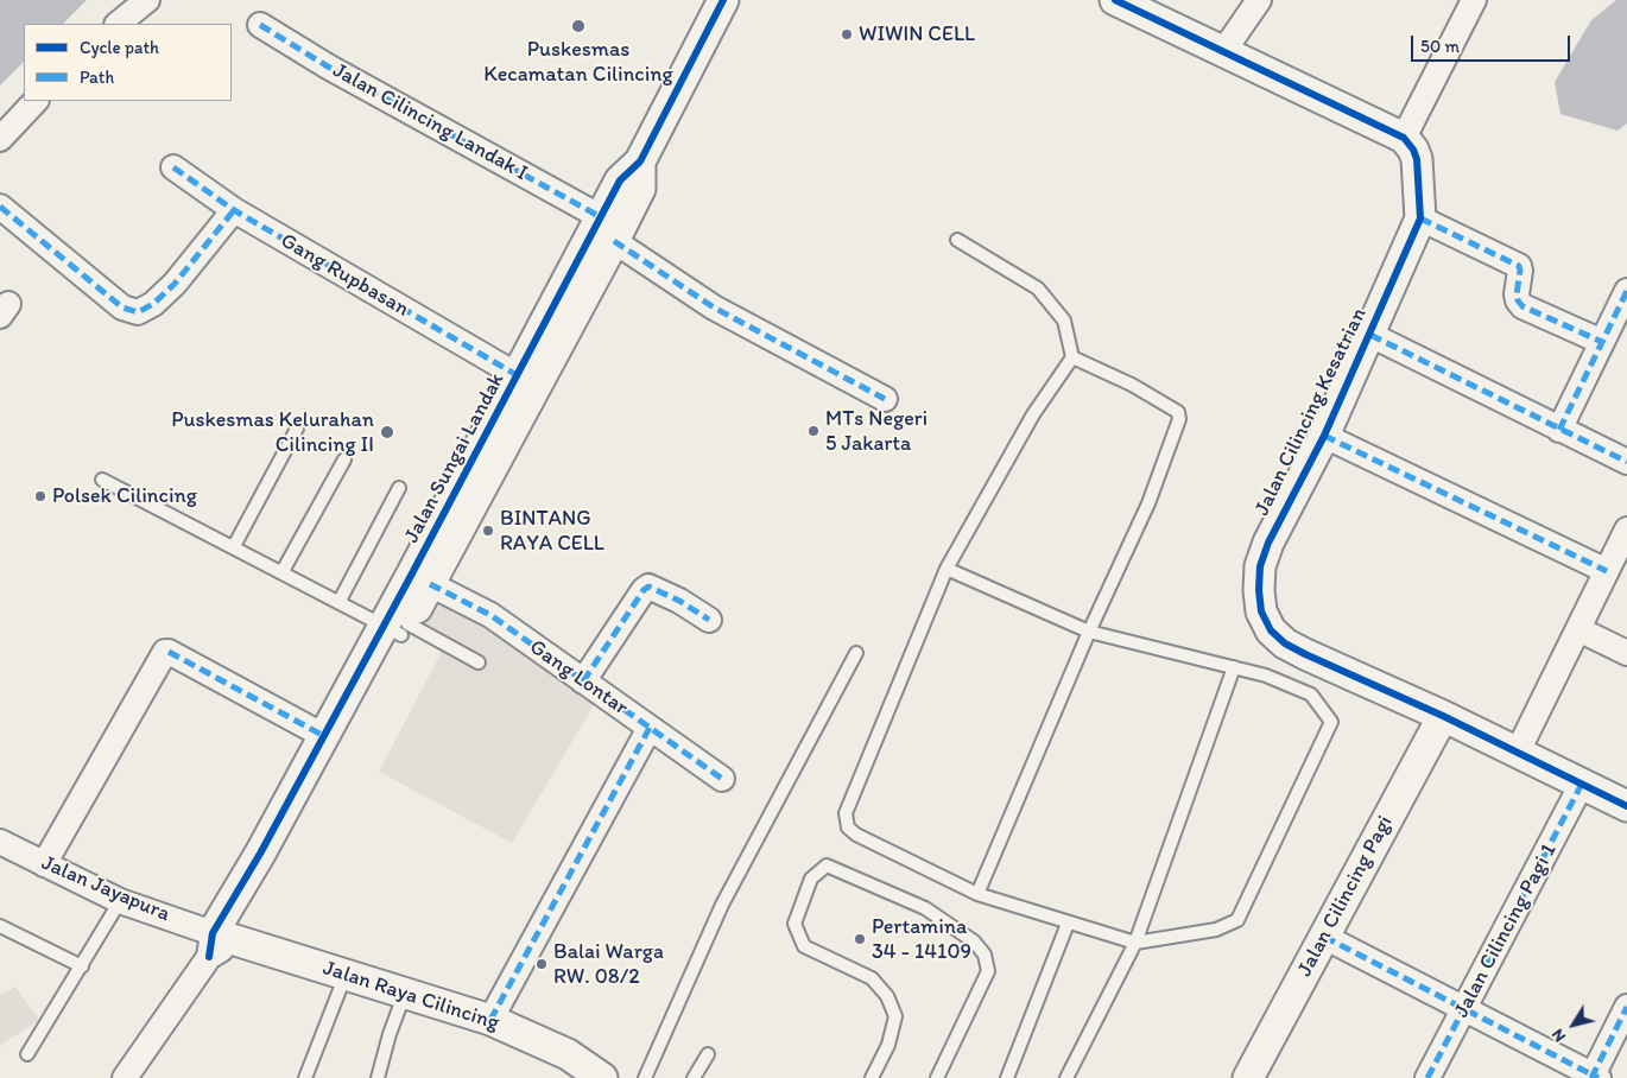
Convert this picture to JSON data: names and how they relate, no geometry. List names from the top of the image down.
{
  "streets": {
    "street": [
      "Jalan Cilincing Landak I",
      "Gang Rupbasan",
      "Jalan Cilincing Kesatrian",
      "Jalan Sungai Landak",
      "Gang Lontar",
      "Jalan Jayapura",
      "Jalan Cilincing Pagi",
      "Jalan Cilincing Pagi 1",
      "Jalan Raya Cilincing"
    ]
  },
  "crossings": [
    ["Jalan Cilincing Landak I", "Jalan Sungai Landak"],
    ["Gang Rupbasan", "Jalan Sungai Landak"],
    ["Jalan Cilincing Kesatrian", "Jalan Cilincing Pagi"],
    ["Jalan Cilincing Kesatrian", "Jalan Cilincing Pagi 1"],
    ["Jalan Sungai Landak", "Gang Lontar"],
    ["Jalan Sungai Landak", "Jalan Jayapura"],
    ["Jalan Sungai Landak", "Jalan Raya Cilincing"],
    ["Jalan Jayapura", "Jalan Raya Cilincing"]
  ],
  "places": [
    "Puskesmas Kecamatan Cilincing",
    "WIWIN CELL",
    "MTs Negeri 5 Jakarta",
    "Puskesmas Kelurahan Cilincing II",
    "Polsek Cilincing",
    "BINTANG RAYA CELL",
    "Pertamina 34 - 14109",
    "Balai Warga RW. 08/2"
  ],
  "legend": ["Cycle path", "Path"],
  "scale_bar": "50 m",
  "north": "bottom left"
}
